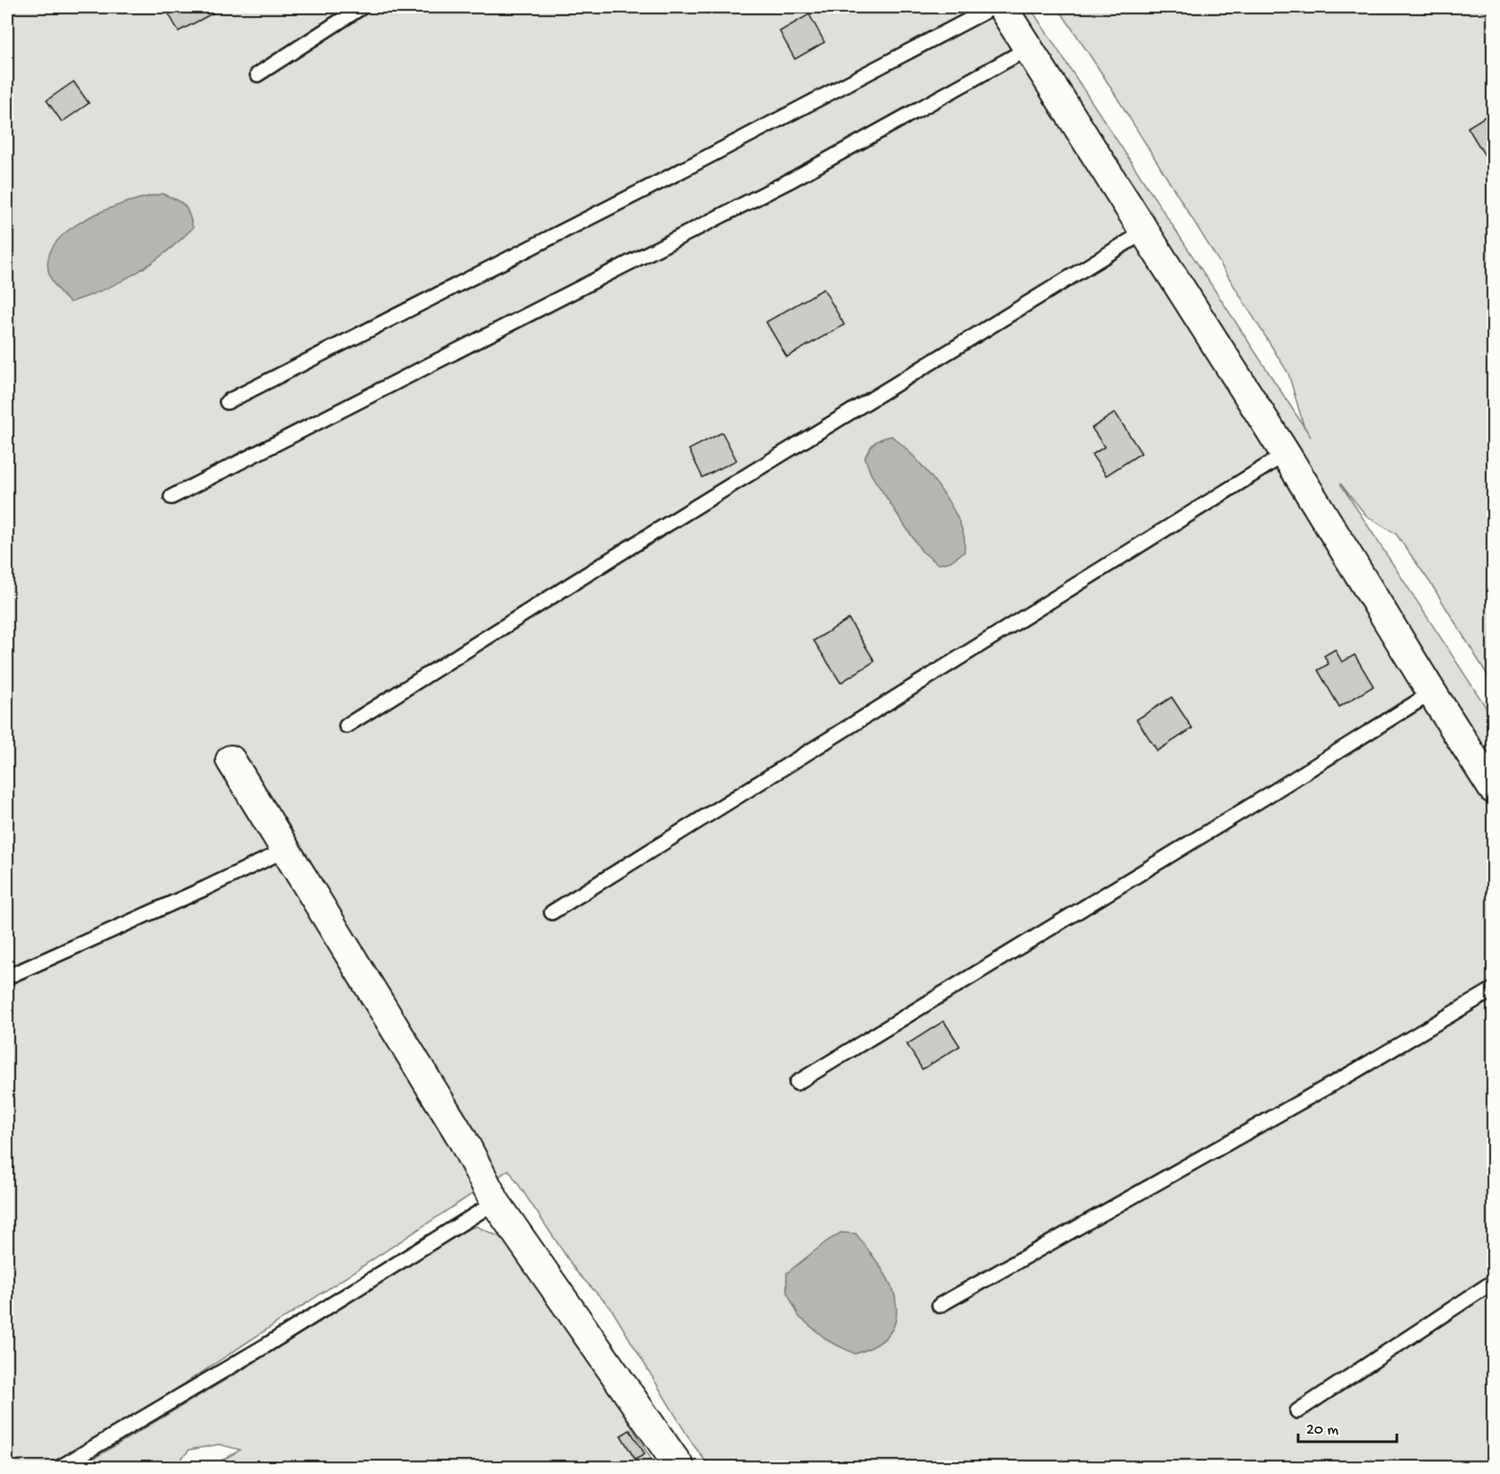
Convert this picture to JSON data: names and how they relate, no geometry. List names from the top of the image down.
{
  "scale_bar": "20 m"
}
